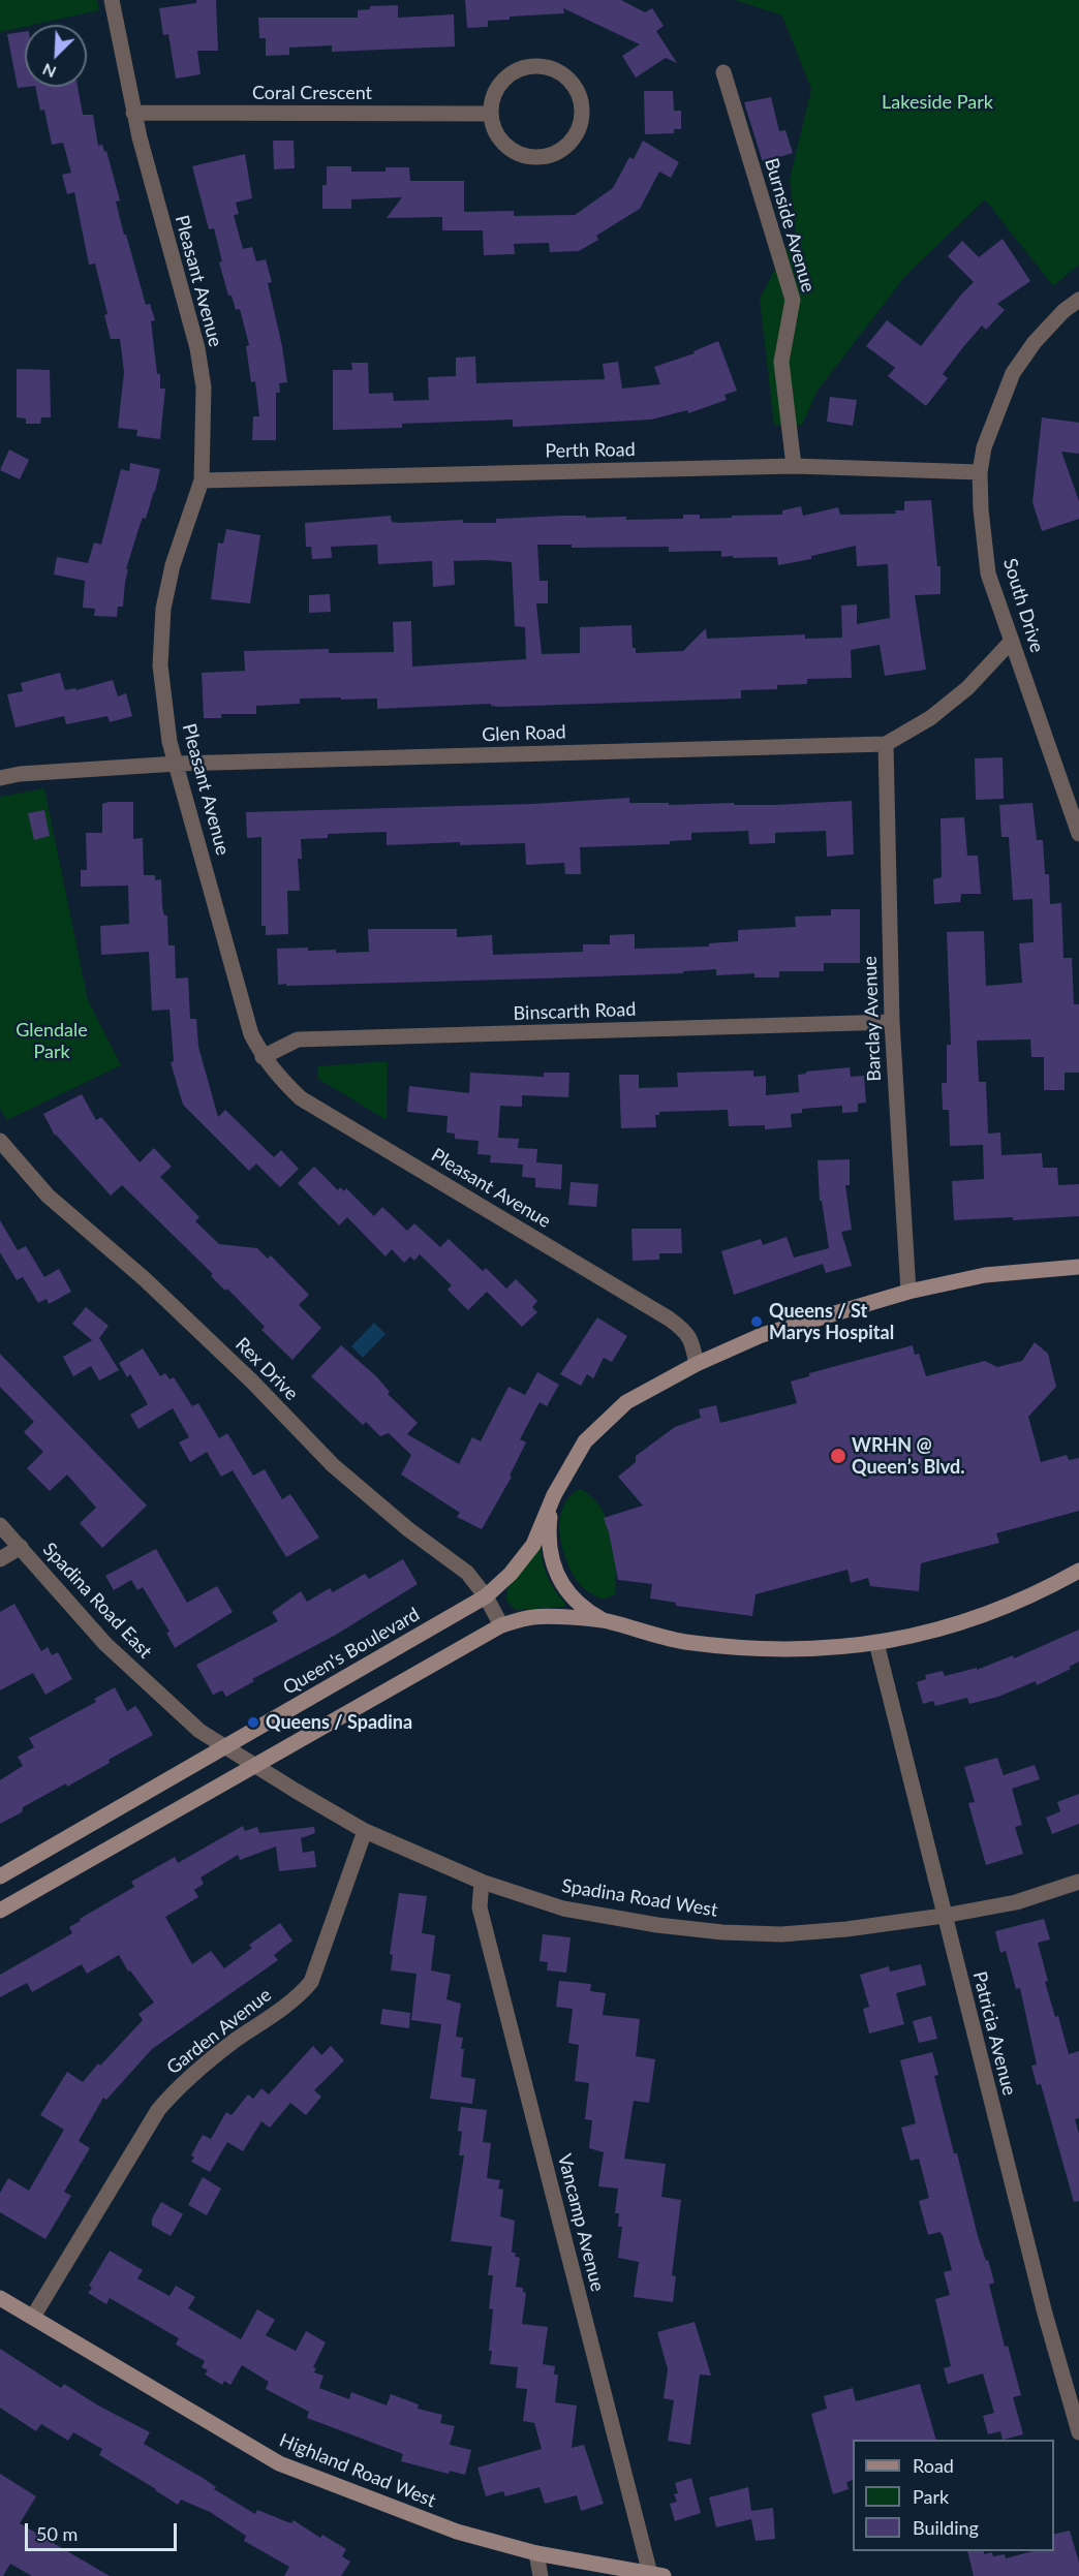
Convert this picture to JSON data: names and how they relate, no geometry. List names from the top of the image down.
{
  "streets": {
    "street": [
      "Coral Crescent",
      "Burnside Avenue",
      "Pleasant Avenue",
      "Perth Road",
      "South Drive",
      "Glen Road",
      "Binscarth Road",
      "Barclay Avenue",
      "Rex Drive",
      "Spadina Road East",
      "Queen's Boulevard",
      "Spadina Road West",
      "Garden Avenue",
      "Patricia Avenue",
      "Vancamp Avenue",
      "Highland Road West"
    ]
  },
  "crossings": [
    ["Coral Crescent", "Pleasant Avenue"],
    ["Burnside Avenue", "Perth Road"],
    ["Pleasant Avenue", "Perth Road"],
    ["Pleasant Avenue", "Glen Road"],
    ["Pleasant Avenue", "Binscarth Road"],
    ["Pleasant Avenue", "Queen's Boulevard"],
    ["Perth Road", "South Drive"],
    ["South Drive", "Glen Road"],
    ["Glen Road", "Barclay Avenue"],
    ["Binscarth Road", "Barclay Avenue"],
    ["Barclay Avenue", "Queen's Boulevard"],
    ["Rex Drive", "Queen's Boulevard"],
    ["Spadina Road East", "Queen's Boulevard"],
    ["Spadina Road East", "Spadina Road West"],
    ["Queen's Boulevard", "Spadina Road West"],
    ["Queen's Boulevard", "Patricia Avenue"],
    ["Spadina Road West", "Garden Avenue"],
    ["Spadina Road West", "Patricia Avenue"],
    ["Spadina Road West", "Vancamp Avenue"],
    ["Garden Avenue", "Highland Road West"],
    ["Vancamp Avenue", "Highland Road West"]
  ],
  "parks": ["Lakeside Park", "Glendale Park"],
  "places": ["Queens / St Marys Hospital", "WRHN @ Queen’s Blvd.", "Queens / Spadina"],
  "legend": ["Road", "Park", "Building"],
  "scale_bar": "50 m",
  "north": "bottom left"
}
